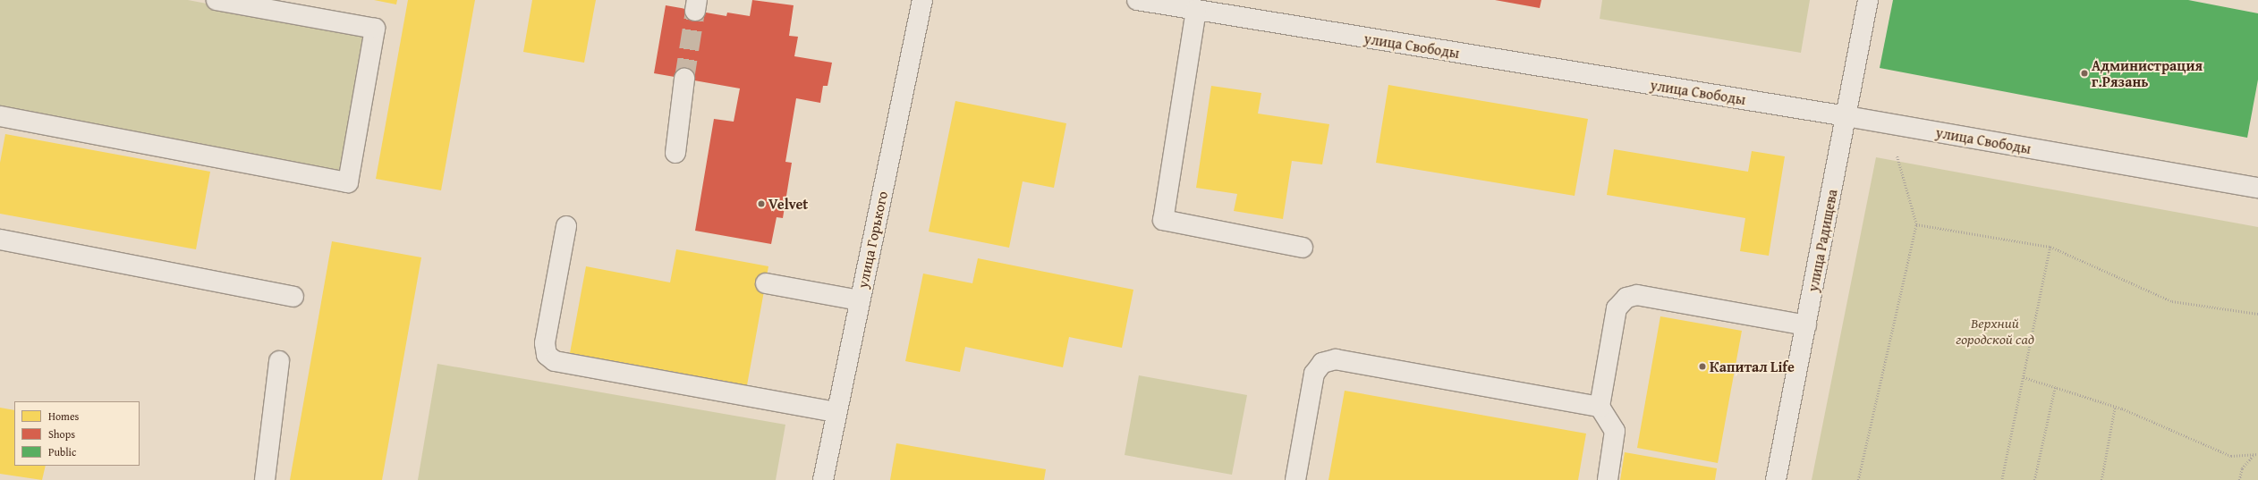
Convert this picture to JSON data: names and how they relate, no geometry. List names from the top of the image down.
{
  "streets": {
    "street": ["улица Свободы", "улица Горького", "улица Радищева"]
  },
  "crossings": [
    ["улица Свободы", "улица Радищева"]
  ],
  "parks": ["Верхний городской сад"],
  "places": ["Администрация г.Рязань", "Velvet", "Капитал Life"],
  "legend": ["Homes", "Shops", "Public"]
}
